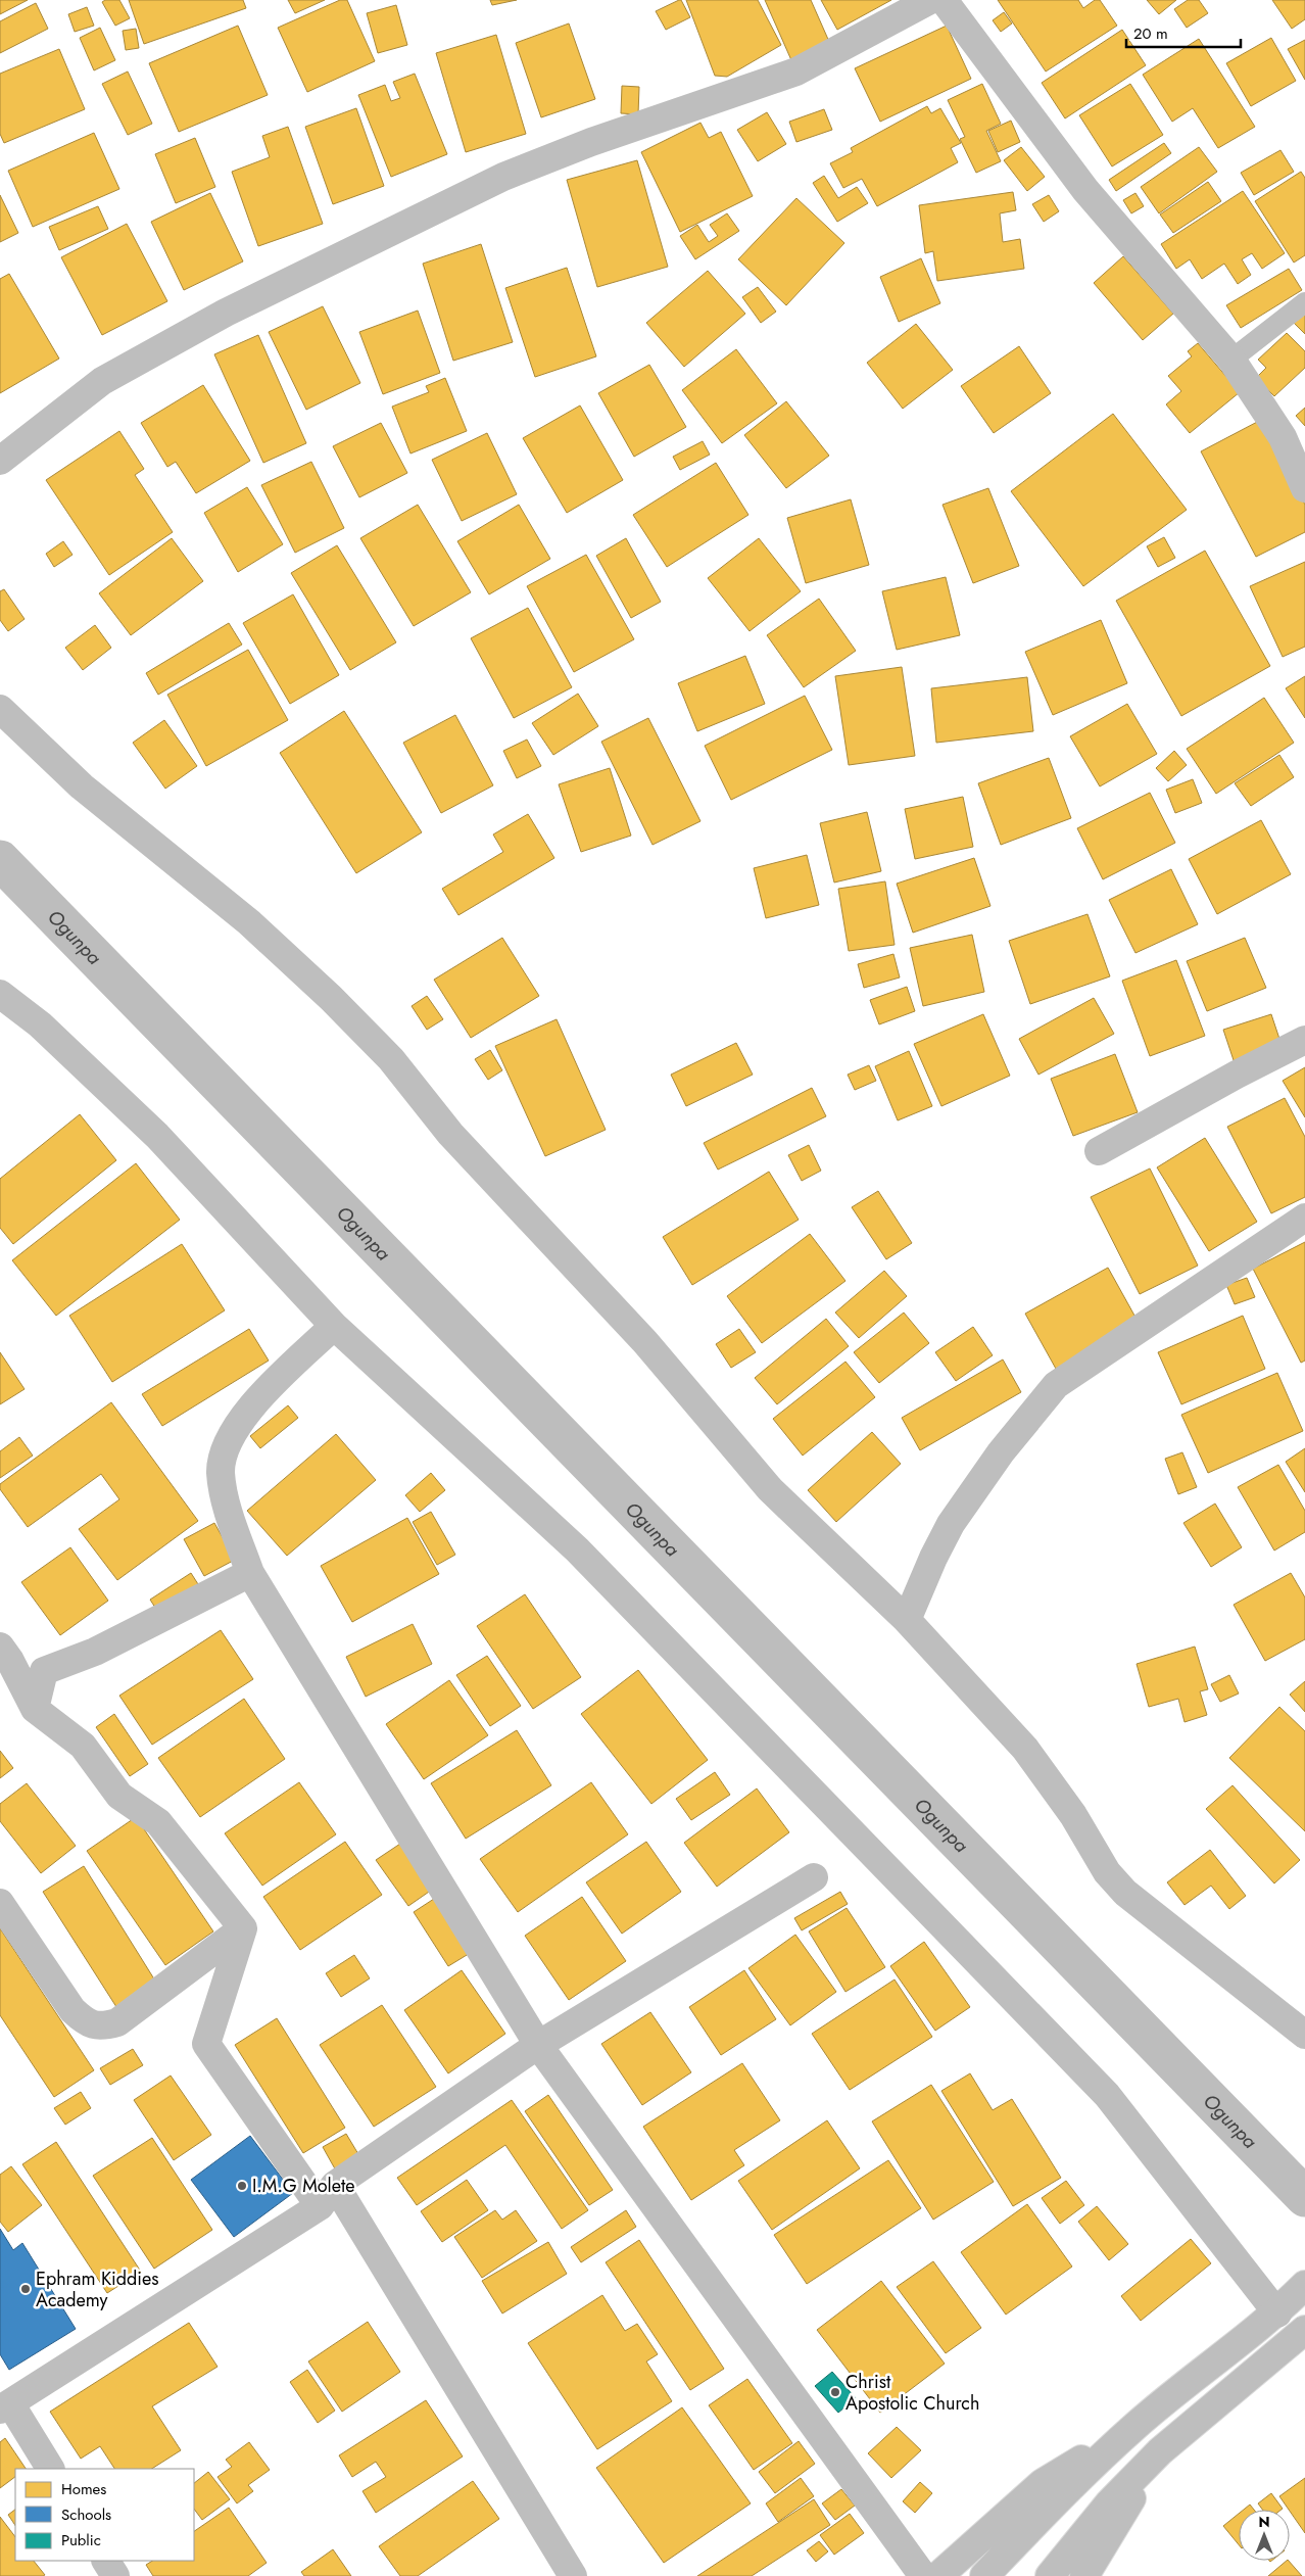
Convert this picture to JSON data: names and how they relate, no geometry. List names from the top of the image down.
{
  "water": ["Ogunpa"],
  "places": ["I.M.G Molete", "Ephram Kiddies Academy", "Christ Apostolic Church"],
  "legend": ["Homes", "Schools", "Public"],
  "scale_bar": "20 m",
  "north": "top"
}
